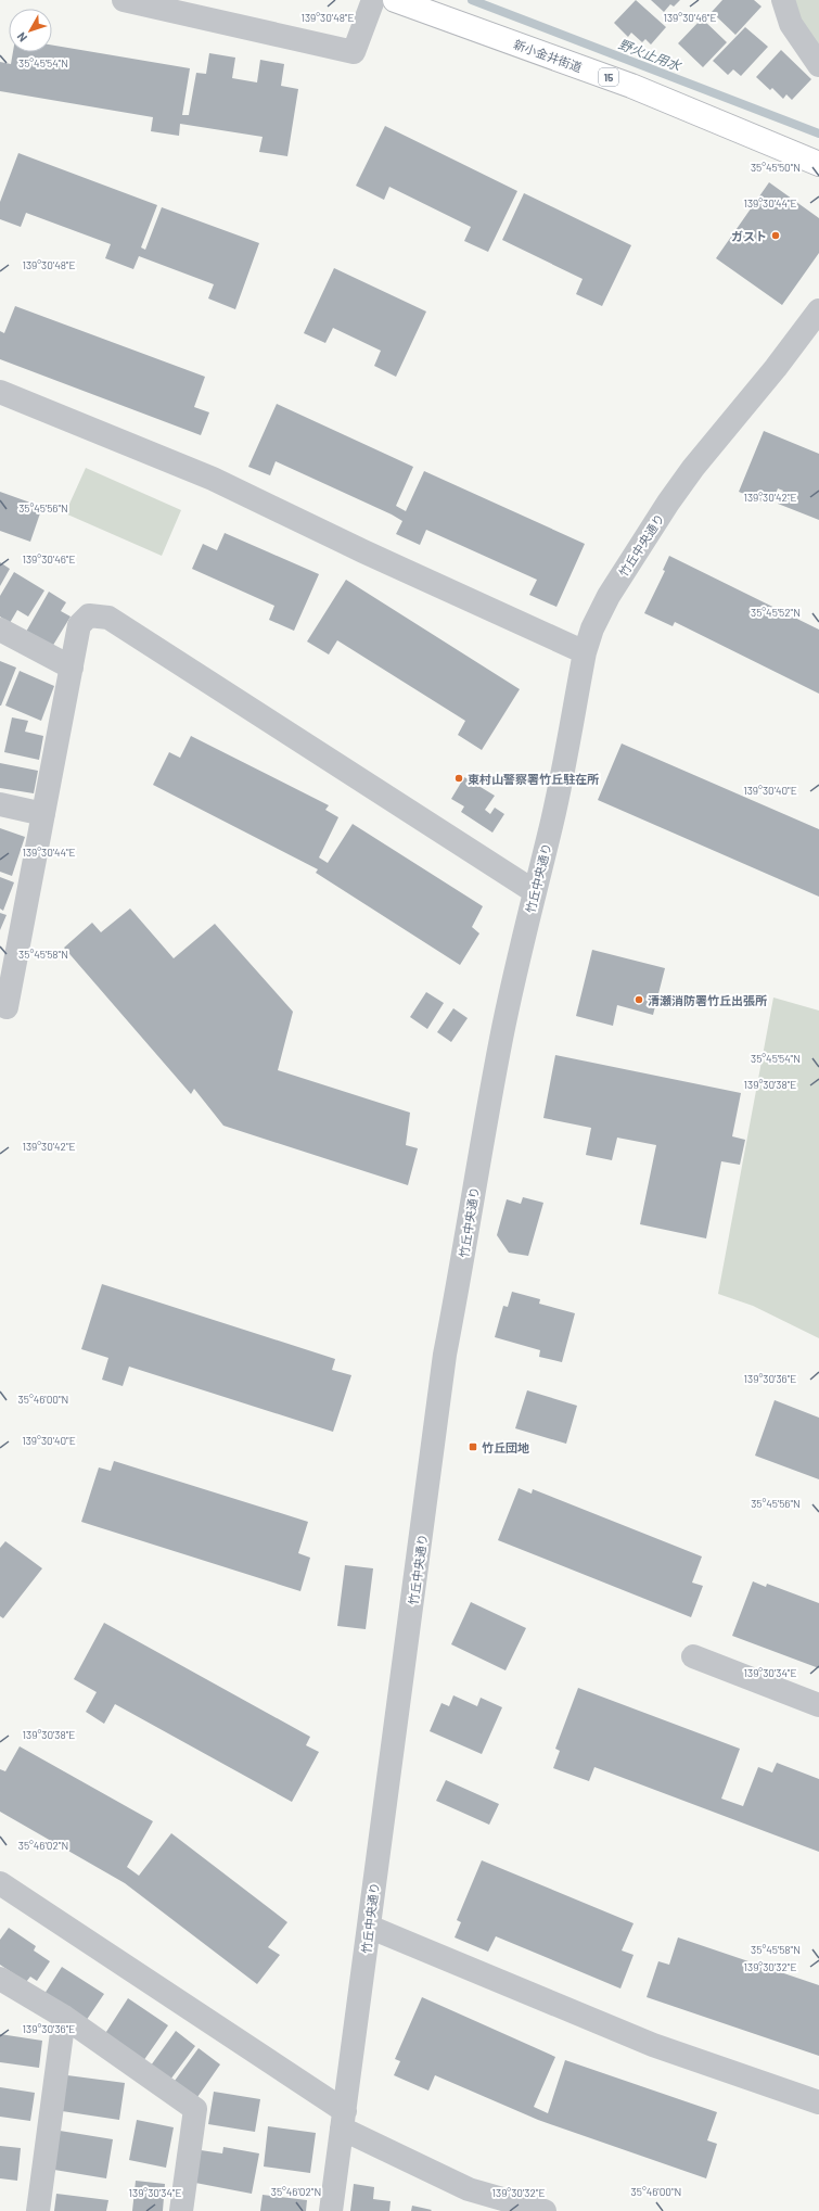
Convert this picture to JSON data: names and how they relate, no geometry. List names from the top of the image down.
{
  "streets": {
    "main road": ["新小金井街道", "15"],
    "street": ["竹丘中央通り"]
  },
  "water": ["野火止用水"],
  "places": {
    "other": ["ガスト", "東村山警察署竹丘駐在所", "清瀬消防署竹丘出張所"],
    "transit": ["竹丘団地"]
  },
  "north": "bottom left",
  "coordinates": [
    "139°30'48\"E",
    "139°30'46\"E",
    "35°45'54\"N",
    "35°45'50\"N",
    "139°30'44\"E",
    "139°30'42\"E",
    "35°45'56\"N",
    "35°45'52\"N",
    "139°30'40\"E",
    "35°45'58\"N",
    "139°30'38\"E",
    "139°30'36\"E",
    "35°46'00\"N",
    "139°30'34\"E",
    "35°46'02\"N",
    "139°30'32\"E"
  ]
}
